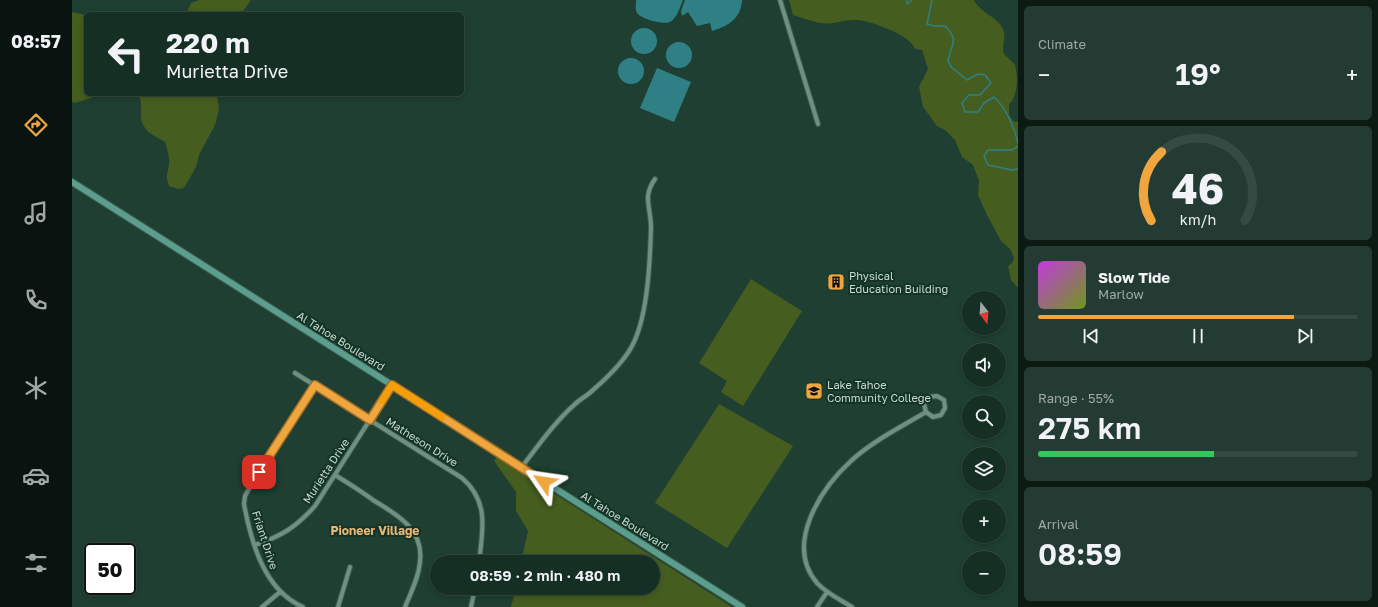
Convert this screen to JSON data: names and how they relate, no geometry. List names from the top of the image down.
{
  "streets": {
    "main road": ["Al Tahoe Boulevard"],
    "street": ["Matheson Drive", "Murietta Drive", "Friant Drive"]
  },
  "crossings": [
    ["Al Tahoe Boulevard", "Murietta Drive"],
    ["Matheson Drive", "Murietta Drive"],
    ["Matheson Drive", "Friant Drive"],
    ["Murietta Drive", "Friant Drive"]
  ],
  "districts": ["Pioneer Village"],
  "places": {
    "building": ["Physical Education Building"],
    "school or university": ["Lake Tahoe Community College"]
  },
  "north": "bottom",
  "page": {
    "tabs": "08:57",
    "tile": [
      "Climate",
      ["Range · 55%", "275 km"],
      ["Arrival", "08:59"]
    ],
    "turn": ["220 m", "Murietta Drive"],
    "heat": ["−", "19°", "+"],
    "song": ["Slow Tide", "Marlow"],
    "map_buttons": ["+", "−"],
    "limit": "50",
    "trip": "08:59 · 2 min · 480 m",
    "gauge": ["46", "km/h"]
  }
}
